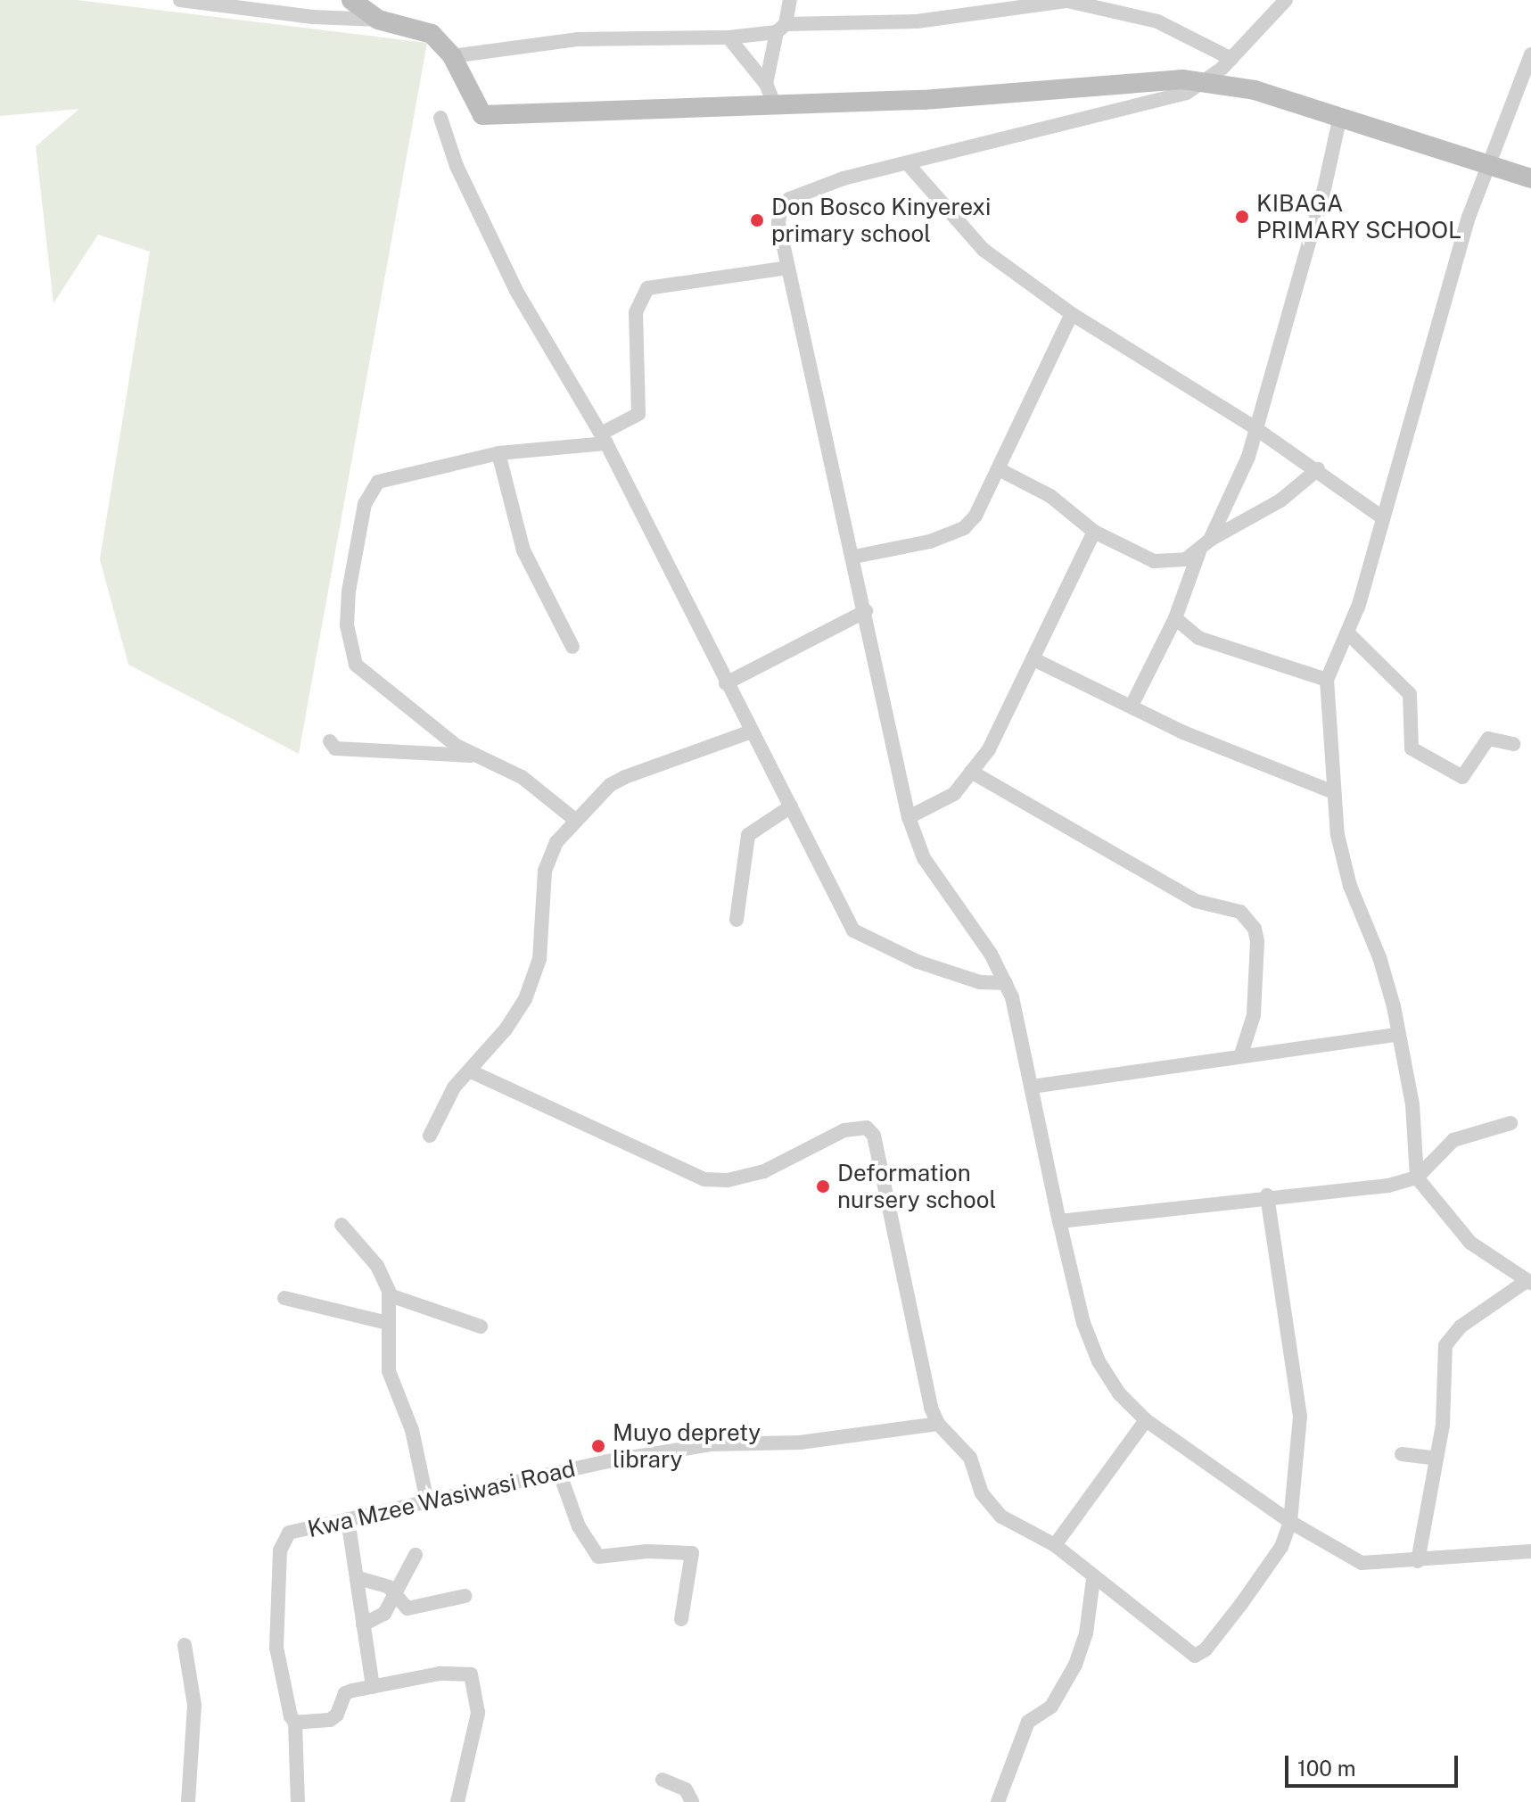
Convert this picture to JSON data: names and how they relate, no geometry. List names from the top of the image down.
{
  "streets": {
    "street": ["Kwa Mzee Wasiwasi Road"]
  },
  "places": [
    "KIBAGA PRIMARY SCHOOL",
    "Don Bosco Kinyerexi primary school",
    "Deformation nursery school",
    "Muyo deprety library"
  ],
  "scale_bar": "100 m"
}
